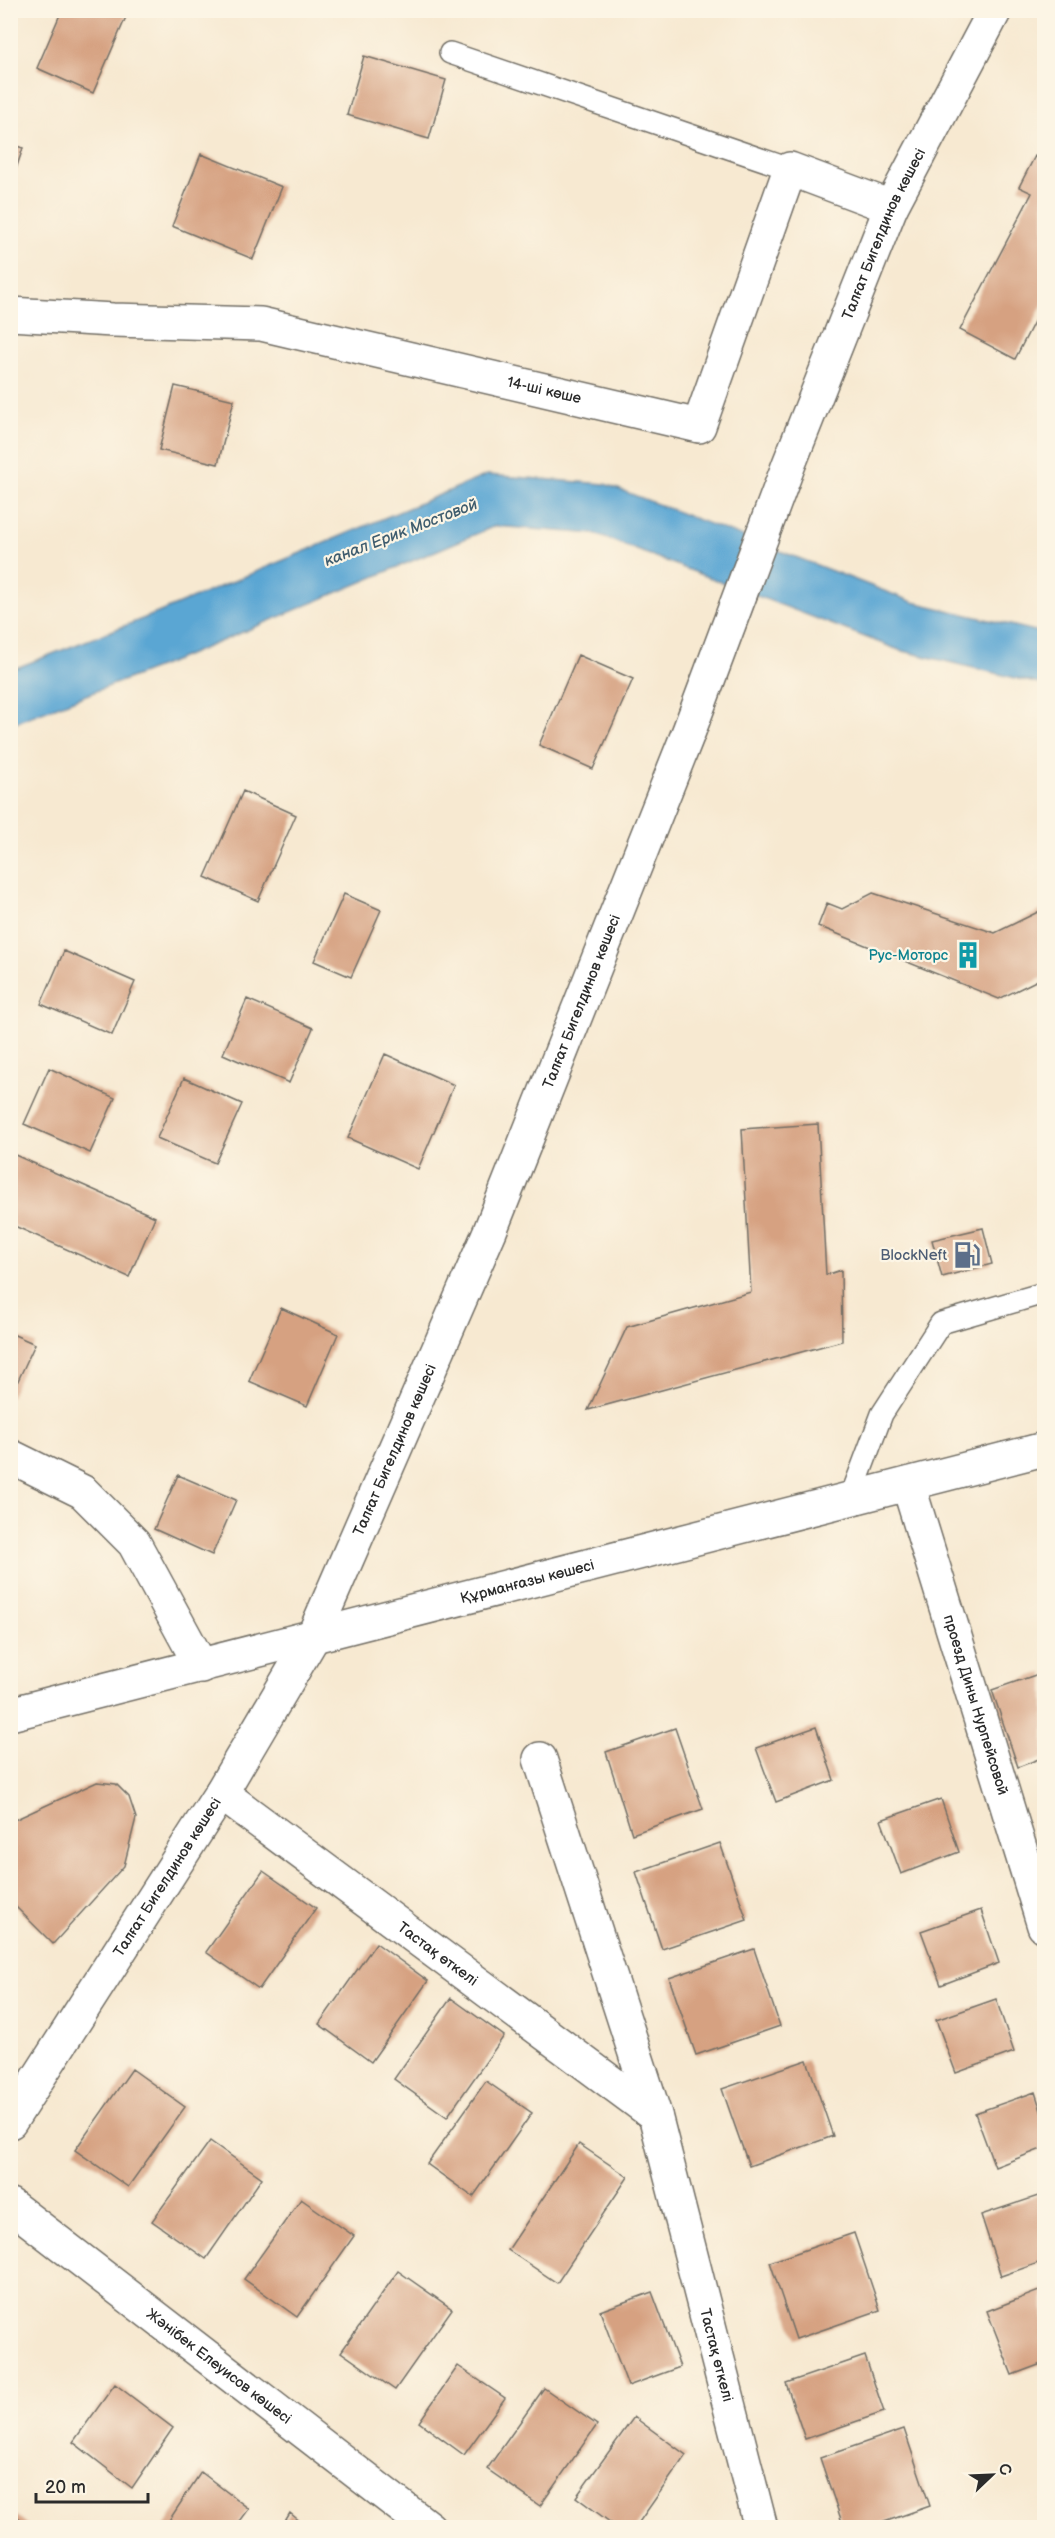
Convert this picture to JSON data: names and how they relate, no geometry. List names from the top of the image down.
{
  "streets": {
    "street": [
      "Талғат Бигелдинов көшесі",
      "14-ші көше",
      "Құрманғазы көшесі",
      "проезд Дины Нурпейсовой",
      "Тастақ өткелі",
      "Жәнібек Елеуисов көшесі"
    ]
  },
  "crossings": [
    ["Талғат Бигелдинов көшесі", "Құрманғазы көшесі"],
    ["Талғат Бигелдинов көшесі", "Тастақ өткелі"],
    ["Құрманғазы көшесі", "проезд Дины Нурпейсовой"]
  ],
  "water": ["канал Ерик Мостовой"],
  "places": {
    "building": ["Рус-Моторс"],
    "fuel station": ["BlockNeft"]
  },
  "scale_bar": "20 m",
  "north": "top right"
}
